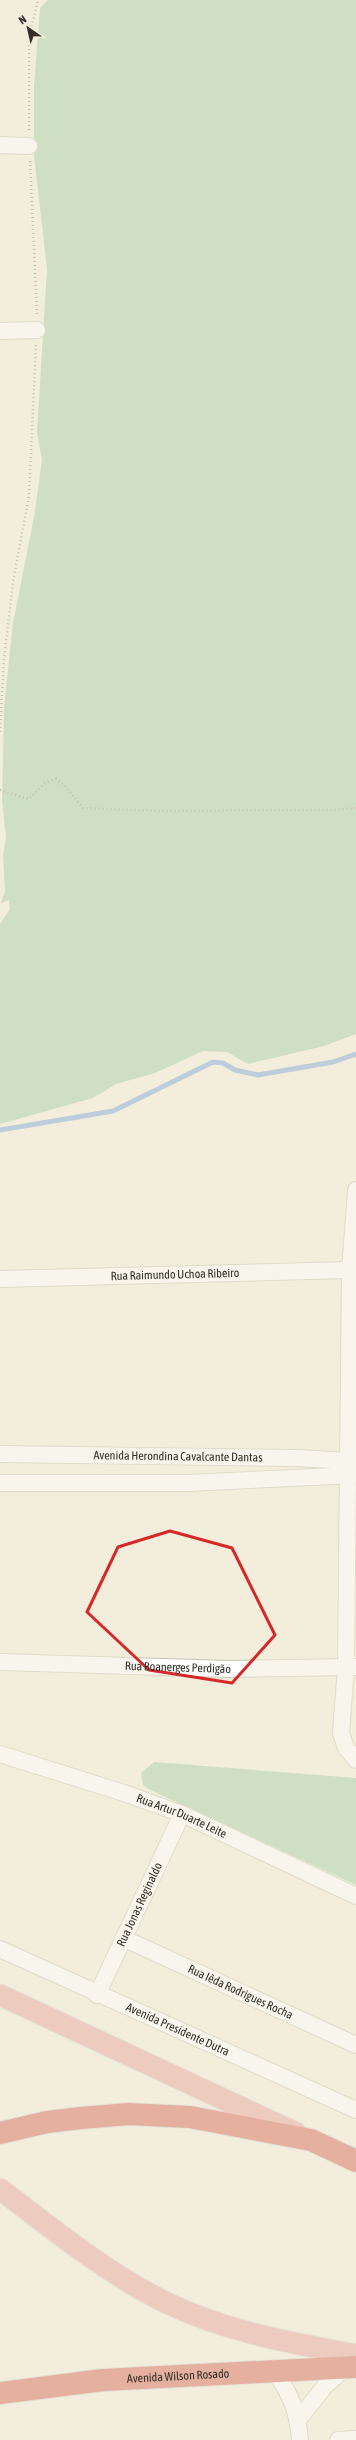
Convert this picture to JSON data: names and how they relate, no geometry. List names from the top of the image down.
{
  "streets": {
    "highway": ["Avenida Wilson Rosado"],
    "street": [
      "Rua Raimundo Uchoa Ribeiro",
      "Avenida Herondina Cavalcante Dantas",
      "Rua Boanerges Perdigão",
      "Rua Artur Duarte Leite",
      "Rua Jonas Reginaldo",
      "Rua Iêda Rodrigues Rocha",
      "Avenida Presidente Dutra"
    ]
  },
  "crossings": [
    ["Rua Artur Duarte Leite", "Rua Jonas Reginaldo"],
    ["Rua Jonas Reginaldo", "Rua Iêda Rodrigues Rocha"],
    ["Rua Jonas Reginaldo", "Avenida Presidente Dutra"]
  ],
  "north": "top left"
}
